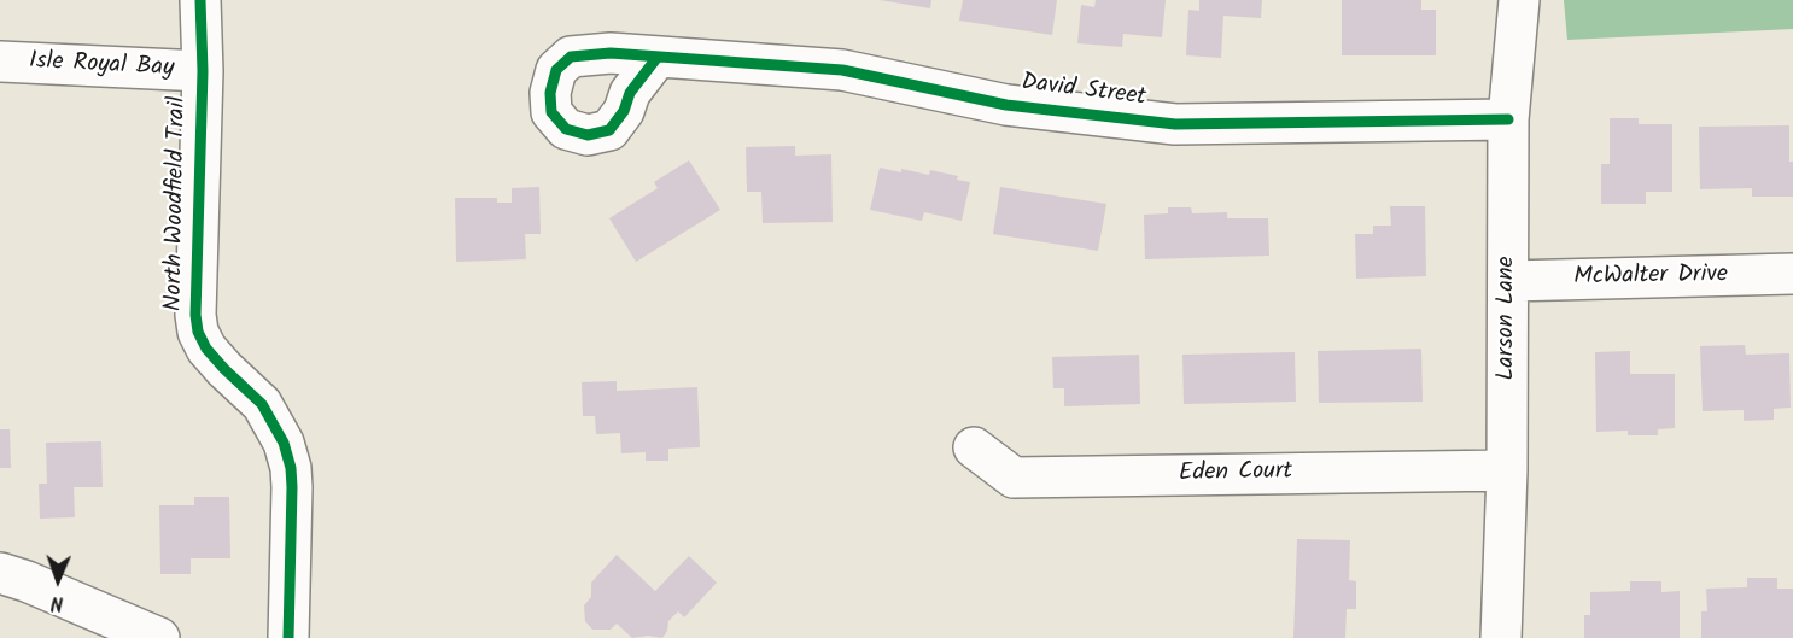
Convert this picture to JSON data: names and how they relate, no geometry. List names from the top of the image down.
{
  "streets": {
    "street": [
      "Isle Royal Bay",
      "David Street",
      "North Woodfield Trail",
      "McWalter Drive",
      "Larson Lane",
      "Eden Court"
    ]
  },
  "crossings": [
    ["Isle Royal Bay", "North Woodfield Trail"],
    ["David Street", "Larson Lane"],
    ["McWalter Drive", "Larson Lane"],
    ["Larson Lane", "Eden Court"]
  ],
  "north": "bottom"
}
